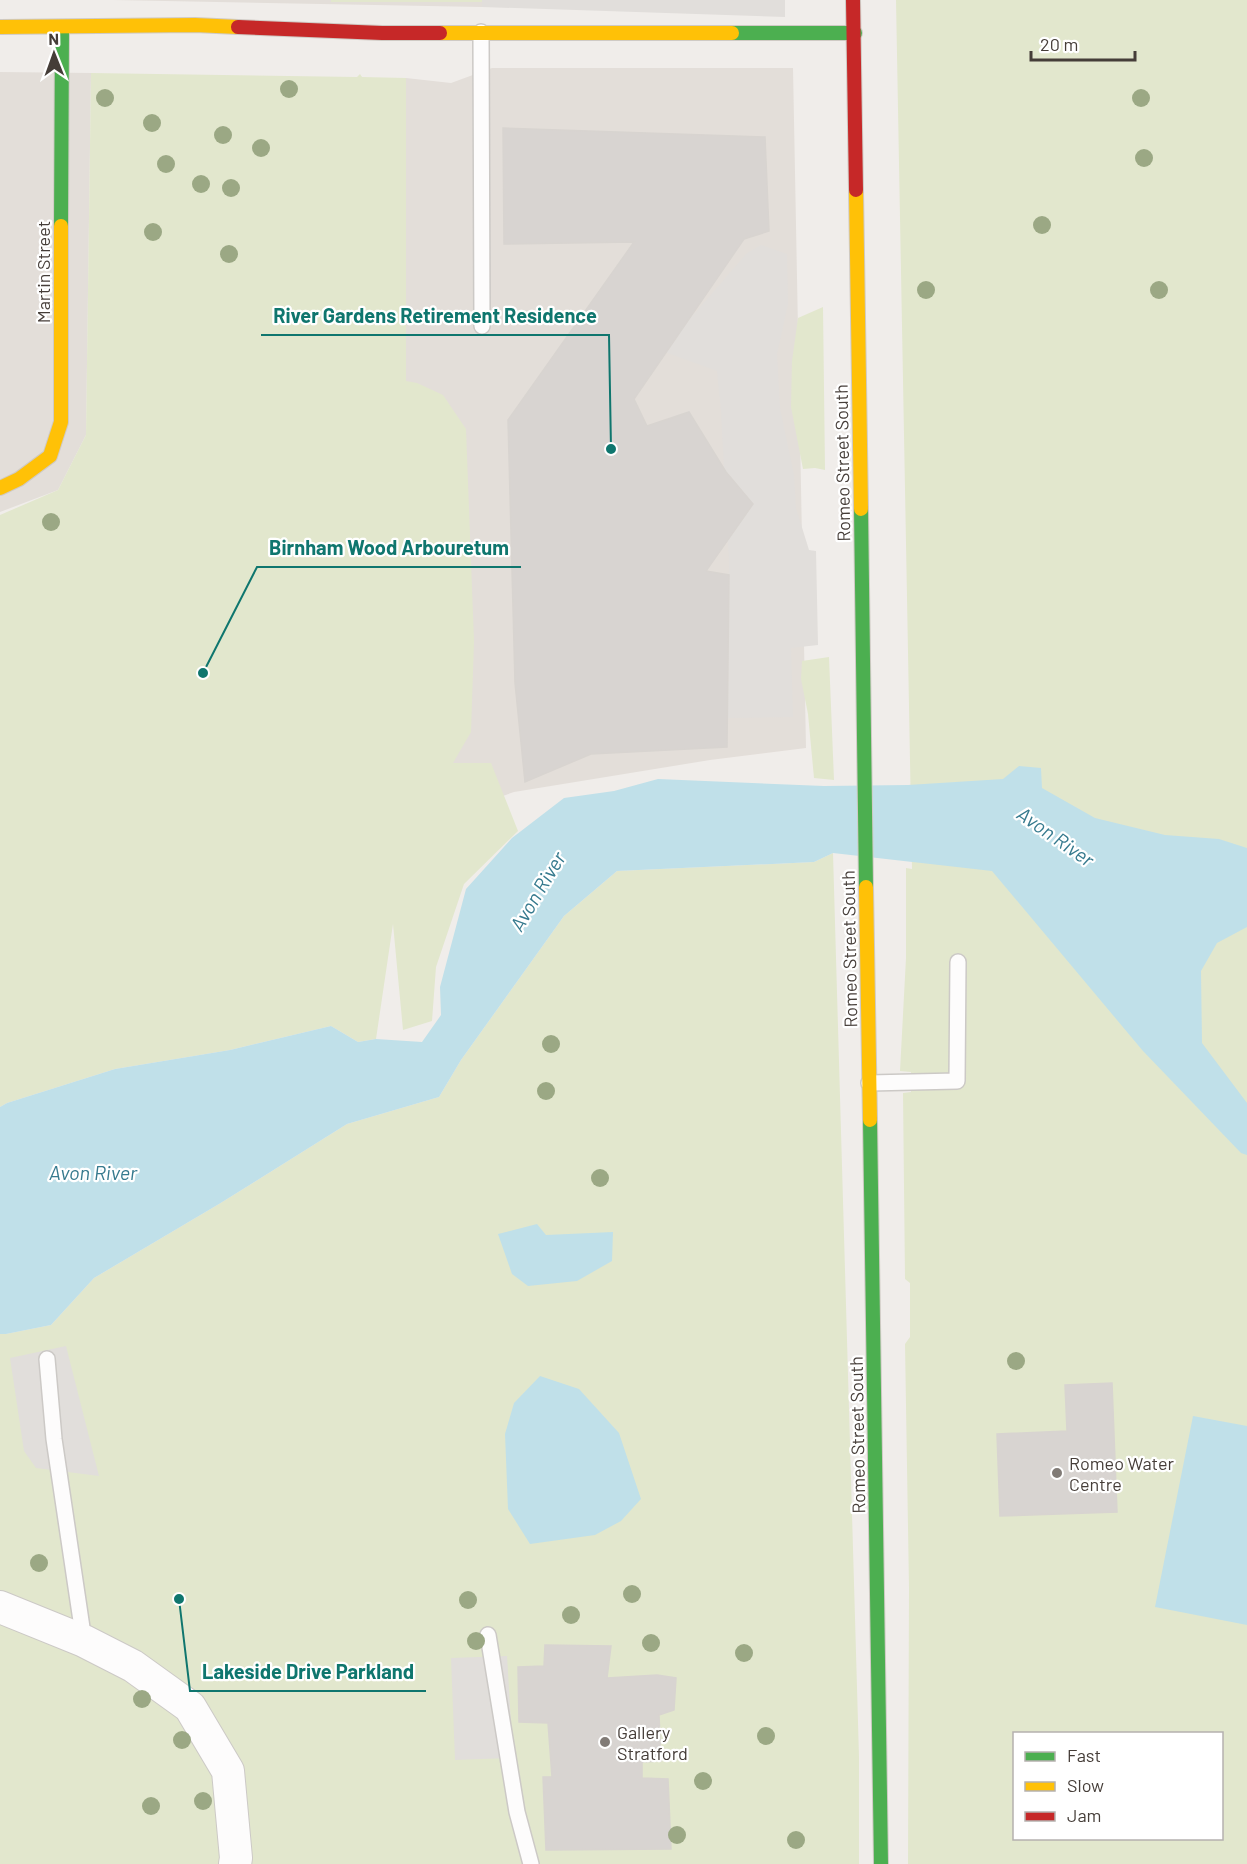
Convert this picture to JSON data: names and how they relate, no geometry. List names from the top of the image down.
{
  "streets": {
    "main road": ["Martin Street", "Romeo Street South"]
  },
  "water": ["Avon River"],
  "places": [
    "River Gardens Retirement Residence",
    "Birnham Wood Arbouretum",
    "Romeo Water Centre",
    "Lakeside Drive Parkland",
    "Gallery Stratford"
  ],
  "legend": ["Fast", "Slow", "Jam"],
  "scale_bar": "20 m",
  "north": "top"
}
